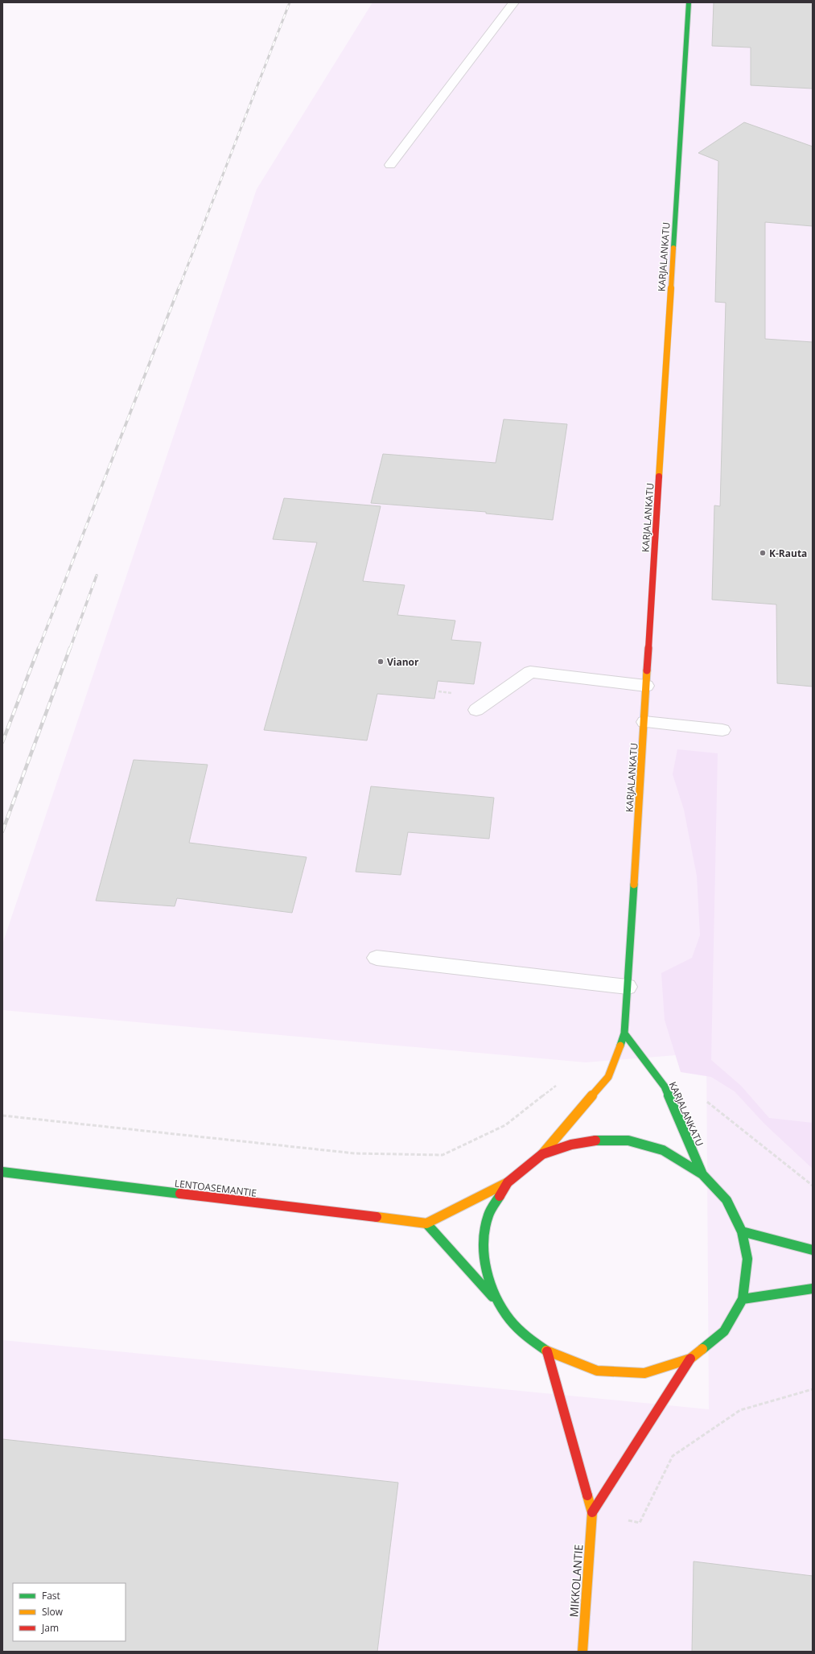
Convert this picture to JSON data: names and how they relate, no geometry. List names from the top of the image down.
{
  "streets": {
    "street": ["KARJALANKATU", "LENTOASEMANTIE", "MIKKOLANTIE"]
  },
  "places": ["K-Rauta", "Vianor"],
  "legend": ["Fast", "Slow", "Jam"]
}
